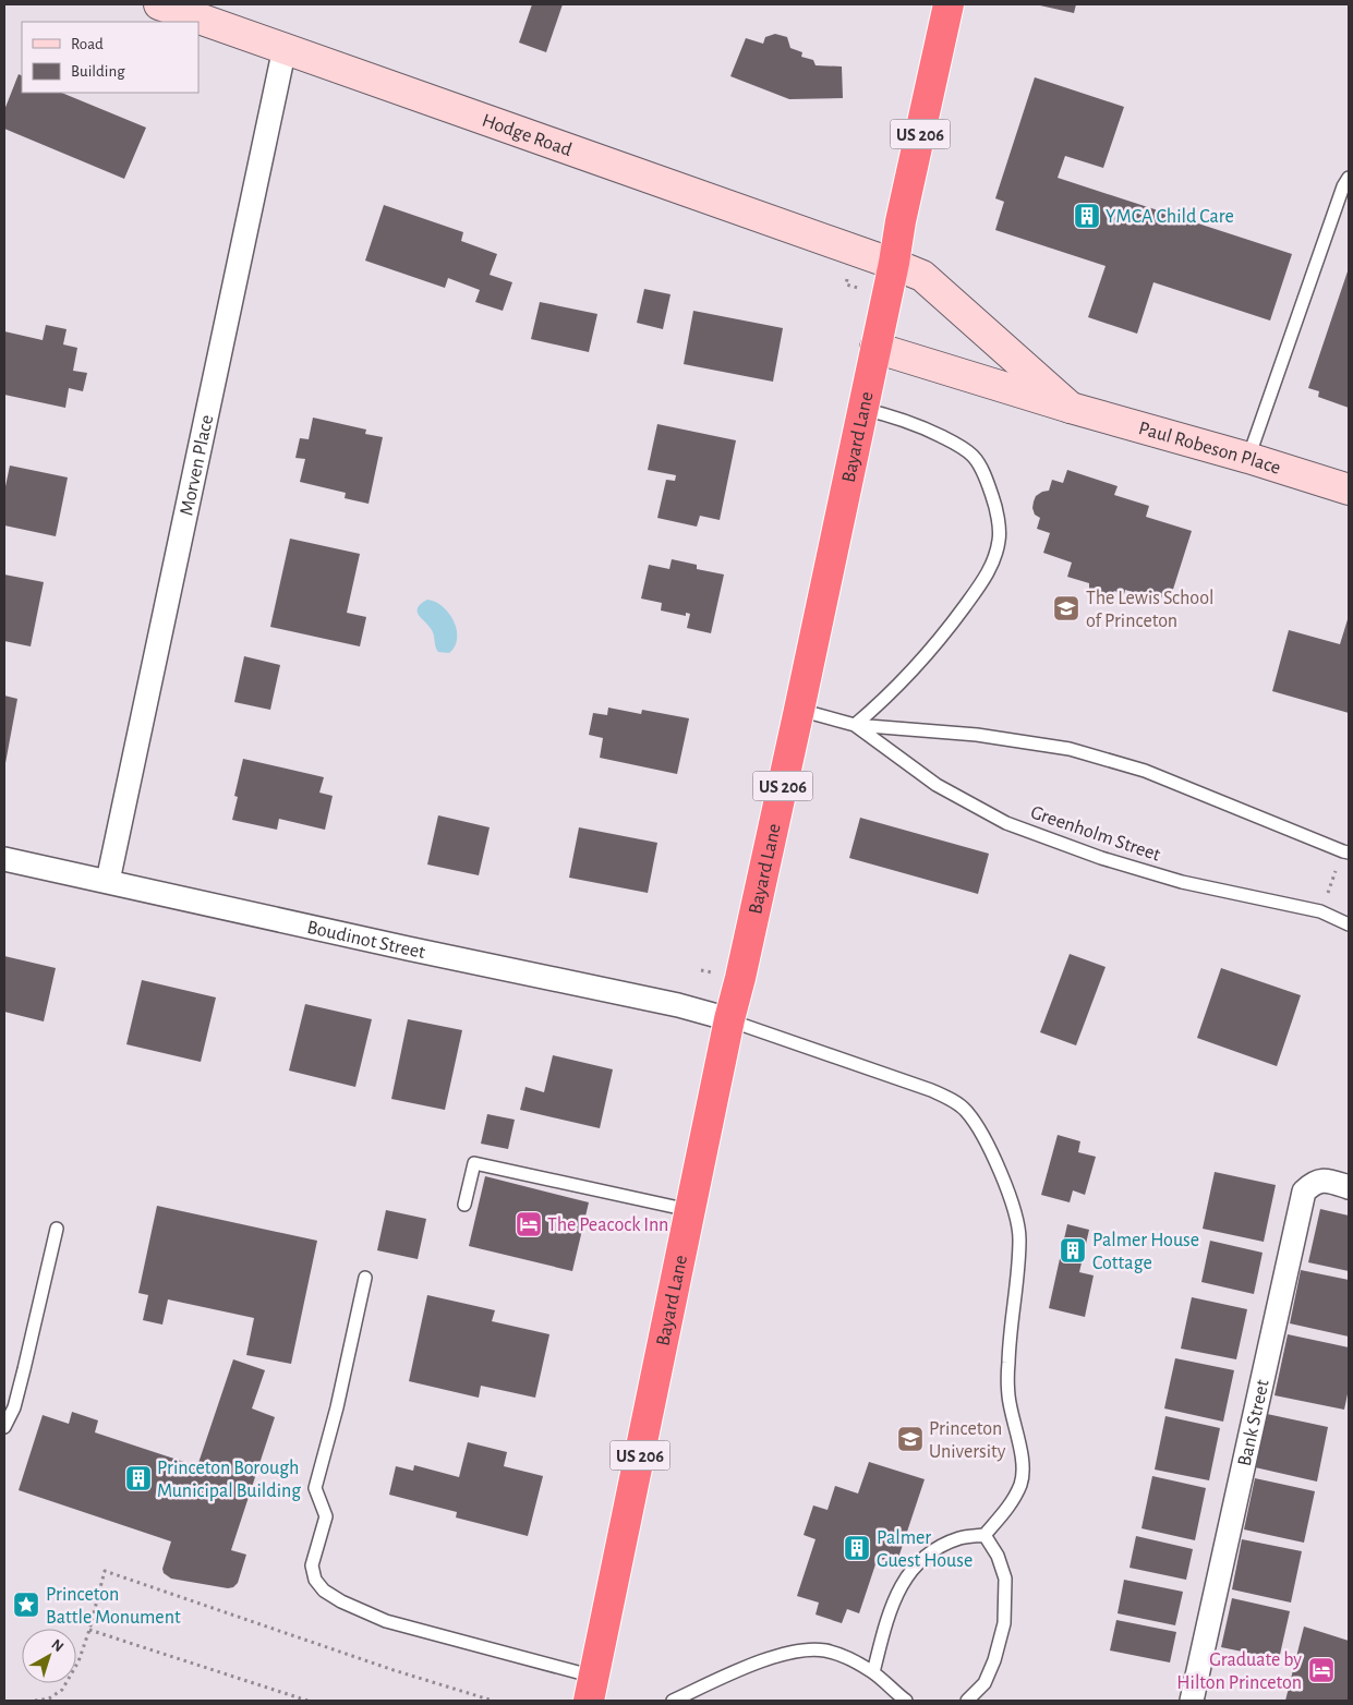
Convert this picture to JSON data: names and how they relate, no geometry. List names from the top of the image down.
{
  "streets": {
    "highway": ["US 206", "Bayard Lane"],
    "street": [
      "Hodge Road",
      "Paul Robeson Place",
      "Morven Place",
      "Boudinot Street",
      "Bank Street"
    ],
    "lane": ["Greenholm Street"]
  },
  "crossings": [
    ["Hodge Road", "Bayard Lane"],
    ["Hodge Road", "Paul Robeson Place"],
    ["Hodge Road", "Morven Place"],
    ["Bayard Lane", "Paul Robeson Place"],
    ["Bayard Lane", "Greenholm Street"],
    ["Bayard Lane", "Boudinot Street"],
    ["Morven Place", "Boudinot Street"]
  ],
  "places": {
    "building": [
      "YMCA Child Care",
      "Palmer House Cottage",
      "Princeton Borough Municipal Building",
      "Palmer Guest House"
    ],
    "school or university": ["The Lewis School of Princeton", "Princeton University"],
    "hotel": ["The Peacock Inn", "Graduate by Hilton Princeton"],
    "place": ["Princeton Battle Monument"]
  },
  "legend": ["Road", "Building"],
  "north": "top right"
}
